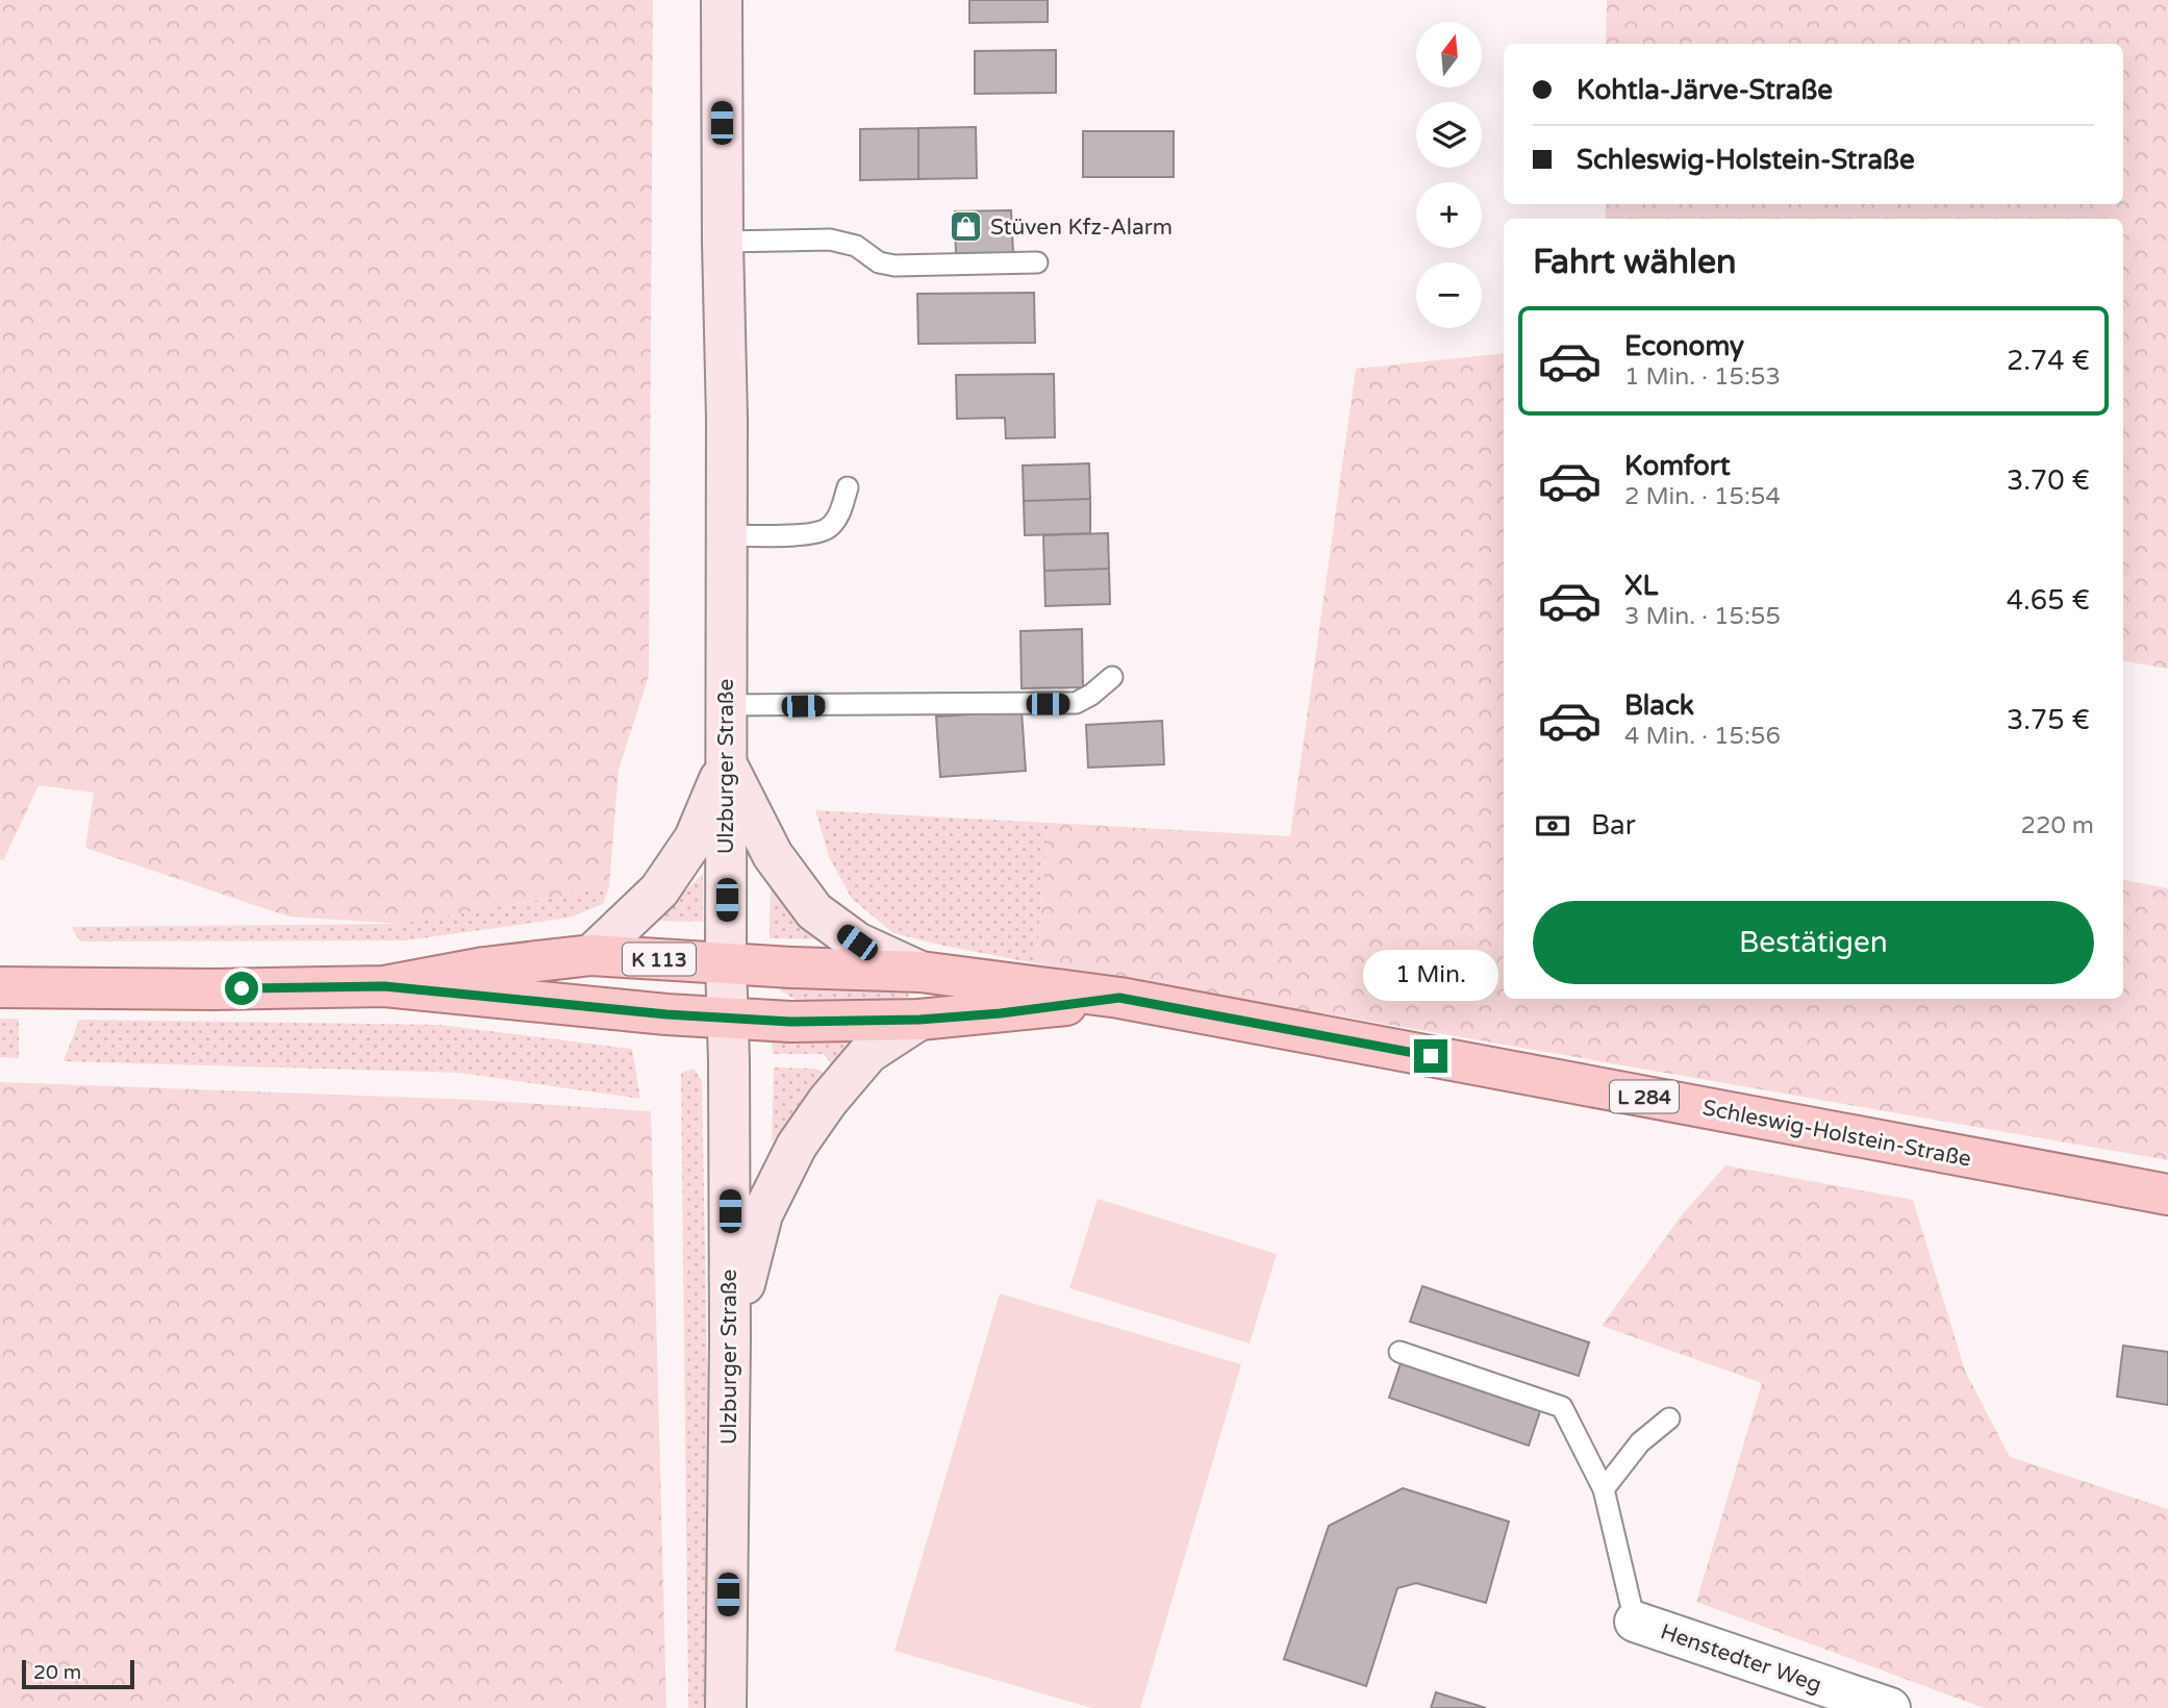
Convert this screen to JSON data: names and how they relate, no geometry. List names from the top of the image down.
{
  "streets": {
    "main road": [
      "Ulzburger Straße",
      "K 113",
      "L 284",
      "Schleswig-Holstein-Straße"
    ],
    "street": ["Henstedter Weg"]
  },
  "crossings": [
    ["Ulzburger Straße", "K 113"],
    ["Ulzburger Straße", "Schleswig-Holstein-Straße"],
    ["K 113", "Schleswig-Holstein-Straße"]
  ],
  "places": {
    "shop": ["Stüven Kfz-Alarm"]
  },
  "scale_bar": "20 m",
  "north": "top",
  "page": {
    "map_buttons": ["+", "−"],
    "banner": ["Kohtla-Järve-Straße", "Schleswig-Holstein-Straße"],
    "heading": "Fahrt wählen",
    "list": [
      {
        "name": "Economy",
        "note": "1 Min. · 15:53",
        "value": "2.74 €"
      },
      {
        "name": "Komfort",
        "note": "2 Min. · 15:54",
        "value": "3.70 €"
      },
      {
        "name": "XL",
        "note": "3 Min. · 15:55",
        "value": "4.65 €"
      },
      {
        "name": "Black",
        "note": "4 Min. · 15:56",
        "value": "3.75 €"
      }
    ],
    "pay": ["Bar", "220 m"],
    "buttons": "Bestätigen",
    "bubble": "1 Min.",
    "scale": "20 m"
  }
}
